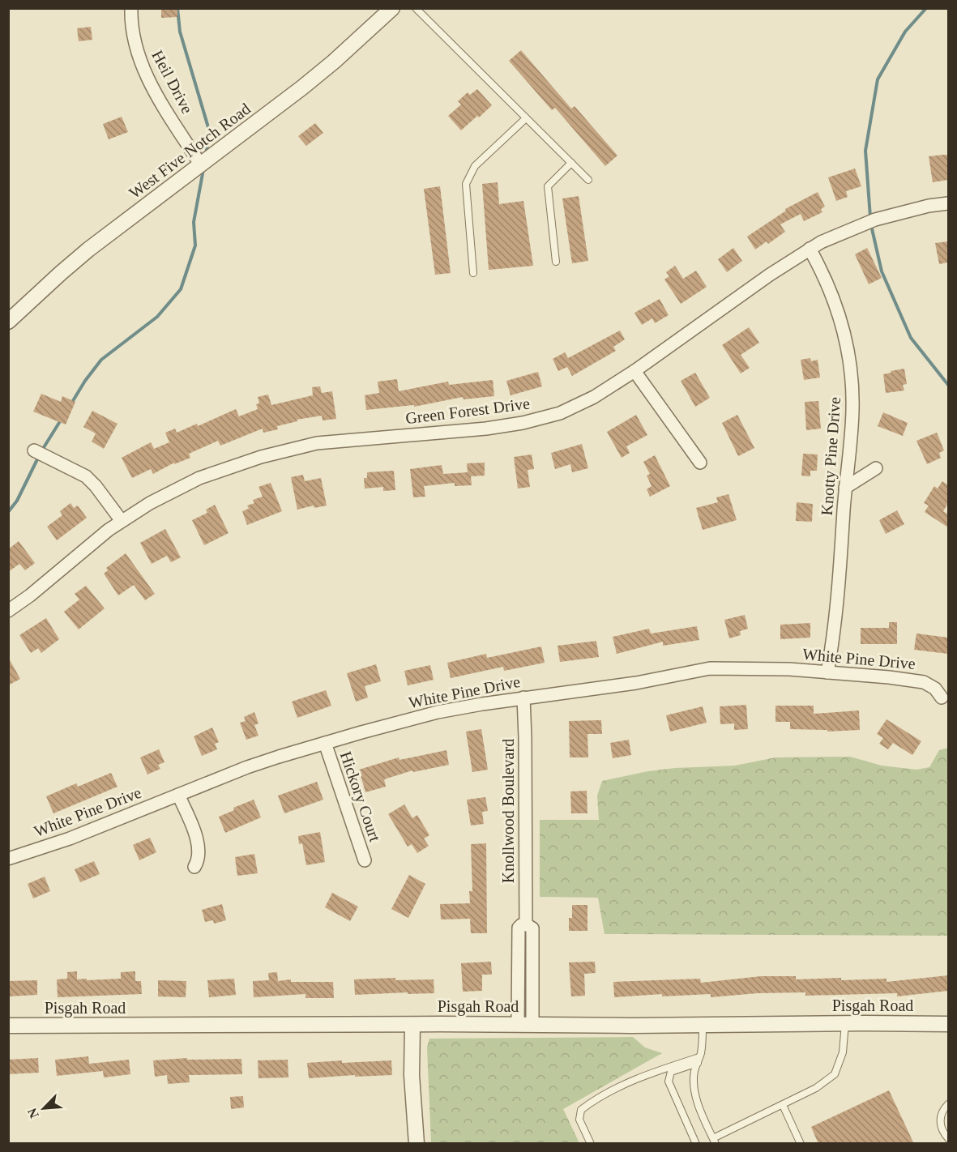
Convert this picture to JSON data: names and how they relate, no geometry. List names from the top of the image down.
{
  "streets": {
    "street": [
      "Heil Drive",
      "West Five Notch Road",
      "Green Forest Drive",
      "Knotty Pine Drive",
      "White Pine Drive",
      "Hickory Court",
      "Knollwood Boulevard",
      "Pisgah Road"
    ]
  },
  "crossings": [
    ["Heil Drive", "West Five Notch Road"],
    ["Green Forest Drive", "Knotty Pine Drive"],
    ["Knotty Pine Drive", "White Pine Drive"],
    ["White Pine Drive", "Hickory Court"],
    ["White Pine Drive", "Knollwood Boulevard"],
    ["Knollwood Boulevard", "Pisgah Road"]
  ],
  "north": "bottom left"
}
